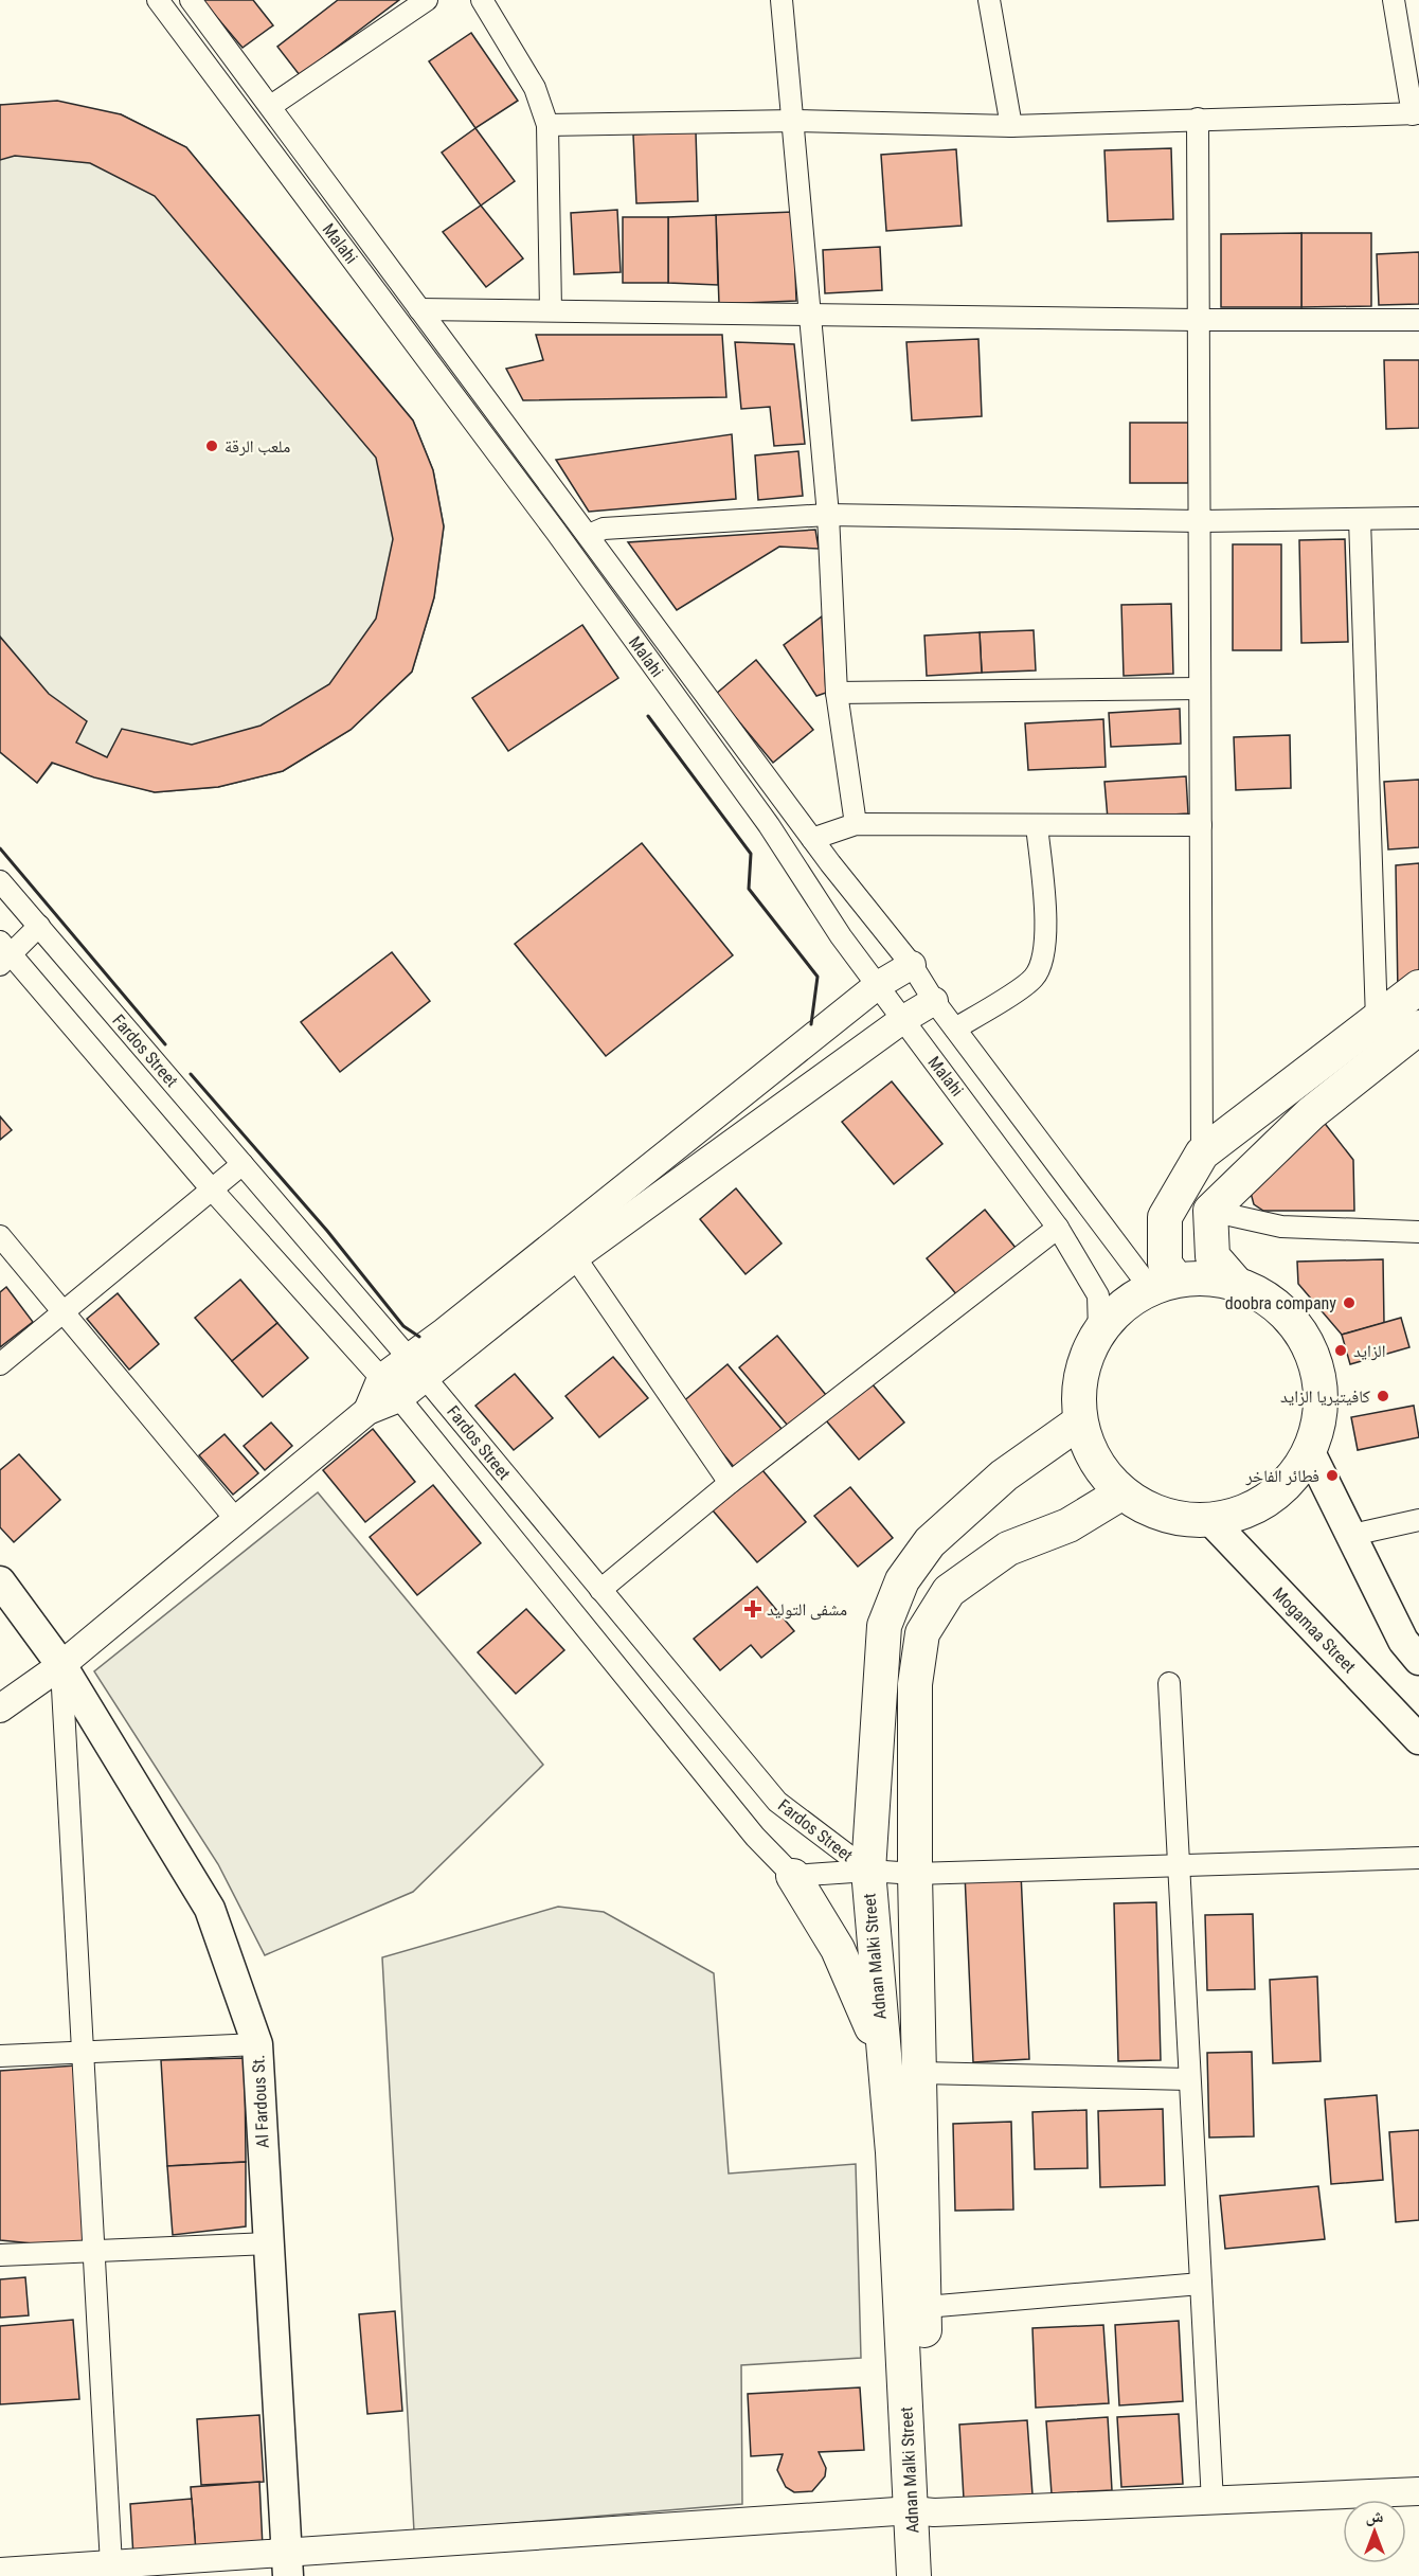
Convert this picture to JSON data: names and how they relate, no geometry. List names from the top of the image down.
{
  "streets": {
    "main road": ["Mogamaa Street", "Adnan Malki Street", "Al Fardous St."],
    "street": ["Malahi", "Fardos Street"]
  },
  "crossings": [
    ["Fardos Street", "Adnan Malki Street"]
  ],
  "places": {
    "other": [
      "ملعب الرقة",
      "doobra company",
      "الزايد",
      "كافيتيريا الزايد",
      "فطائر الفاخر"
    ],
    "health": ["مشفى التوليد"]
  },
  "north": "top"
}
